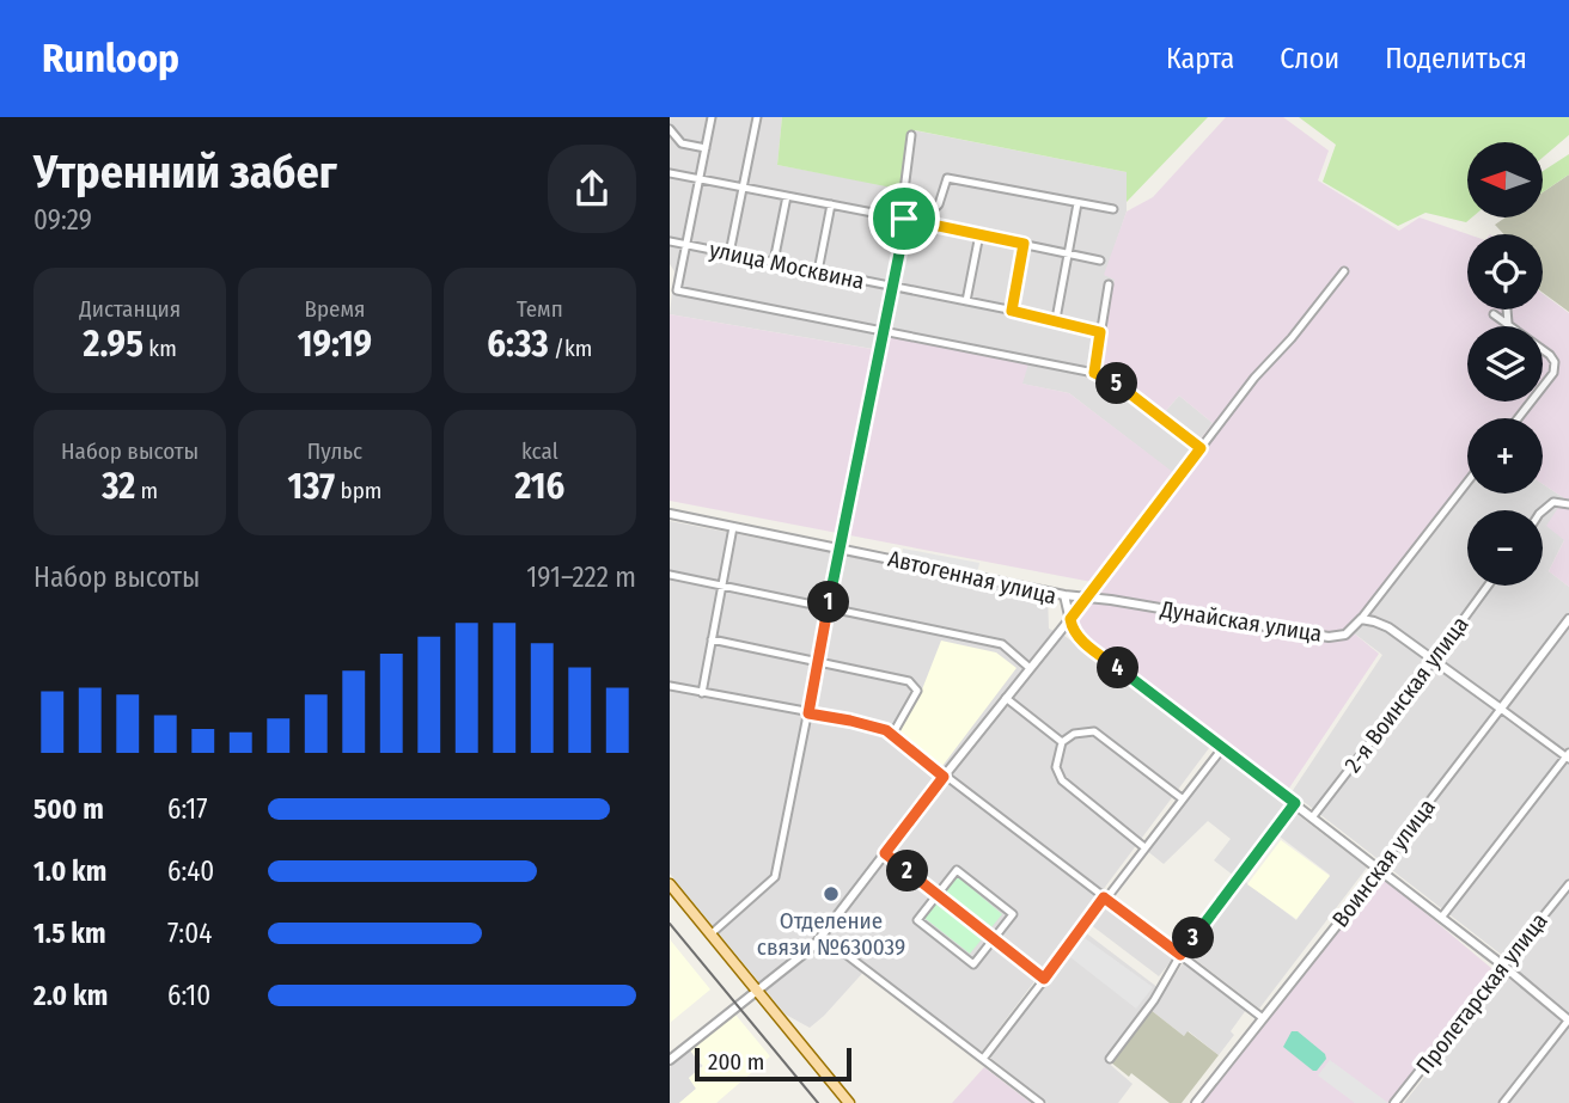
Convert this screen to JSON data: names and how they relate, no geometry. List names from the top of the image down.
{
  "streets": {
    "street": [
      "улица Москвина",
      "Автогенная улица",
      "Дунайская улица",
      "2-я Воинская улица",
      "Воинская улица",
      "Пролетарская улица"
    ]
  },
  "crossings": [
    ["Автогенная улица", "Дунайская улица"],
    ["Автогенная улица", "2-я Воинская улица"],
    ["Автогенная улица", "Воинская улица"],
    ["Автогенная улица", "Пролетарская улица"]
  ],
  "places": ["Отделение связи №630039"],
  "scale_bar": "200 m",
  "north": "left",
  "page": {
    "header": "Runloop",
    "nav": ["Карта", "Слои", "Поделиться"],
    "heading": ["Утренний забег", "09:29"],
    "map_buttons": ["+", "−"],
    "stats": [
      ["Дистанция", "2.95 km"],
      ["Время", "19:19"],
      ["Темп", "6:33 /km"],
      ["Набор высоты", "32 m"],
      ["Пульс", "137 bpm"],
      ["kcal", "216"]
    ],
    "pins": [
      "5",
      "1",
      "4",
      "2",
      "3"
    ],
    "chart": ["Набор высоты", "191–222 m"],
    "list": [
      {
        "name": "500 m",
        "note": "6:17"
      },
      {
        "name": "1.0 km",
        "note": "6:40"
      },
      {
        "name": "1.5 km",
        "note": "7:04"
      },
      {
        "name": "2.0 km",
        "note": "6:10"
      }
    ],
    "scale": "200 m"
  }
}
